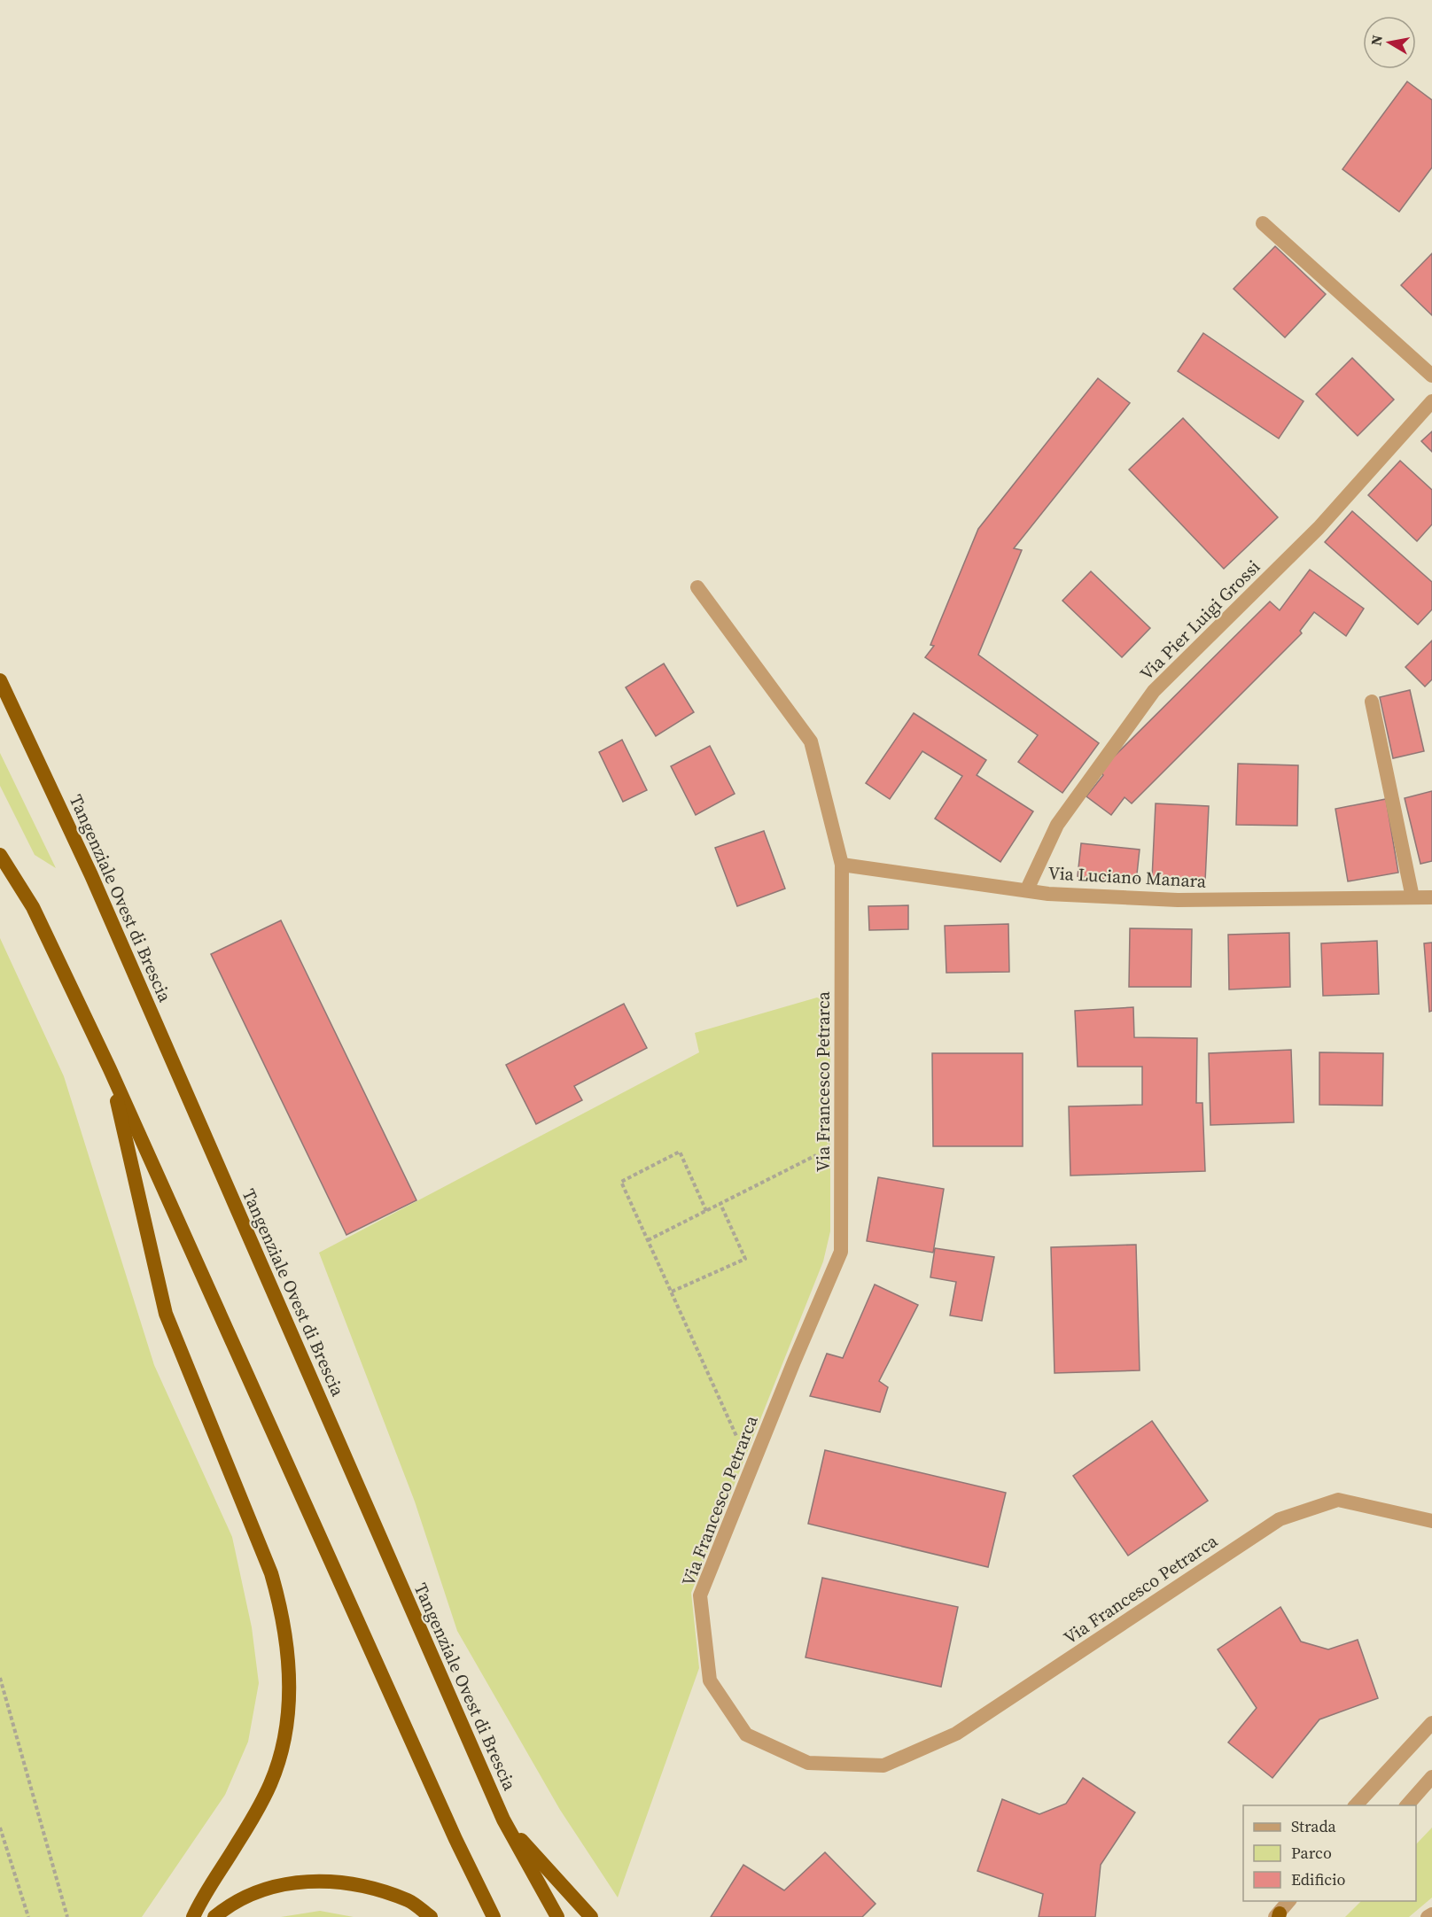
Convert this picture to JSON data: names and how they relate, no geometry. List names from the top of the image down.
{
  "streets": {
    "highway": ["Tangenziale Ovest di Brescia"],
    "street": ["Via Pier Luigi Grossi", "Via Luciano Manara", "Via Francesco Petrarca"]
  },
  "crossings": [
    ["Via Pier Luigi Grossi", "Via Luciano Manara"],
    ["Via Luciano Manara", "Via Francesco Petrarca"]
  ],
  "legend": ["Strada", "Parco", "Edificio"],
  "north": "left"
}
